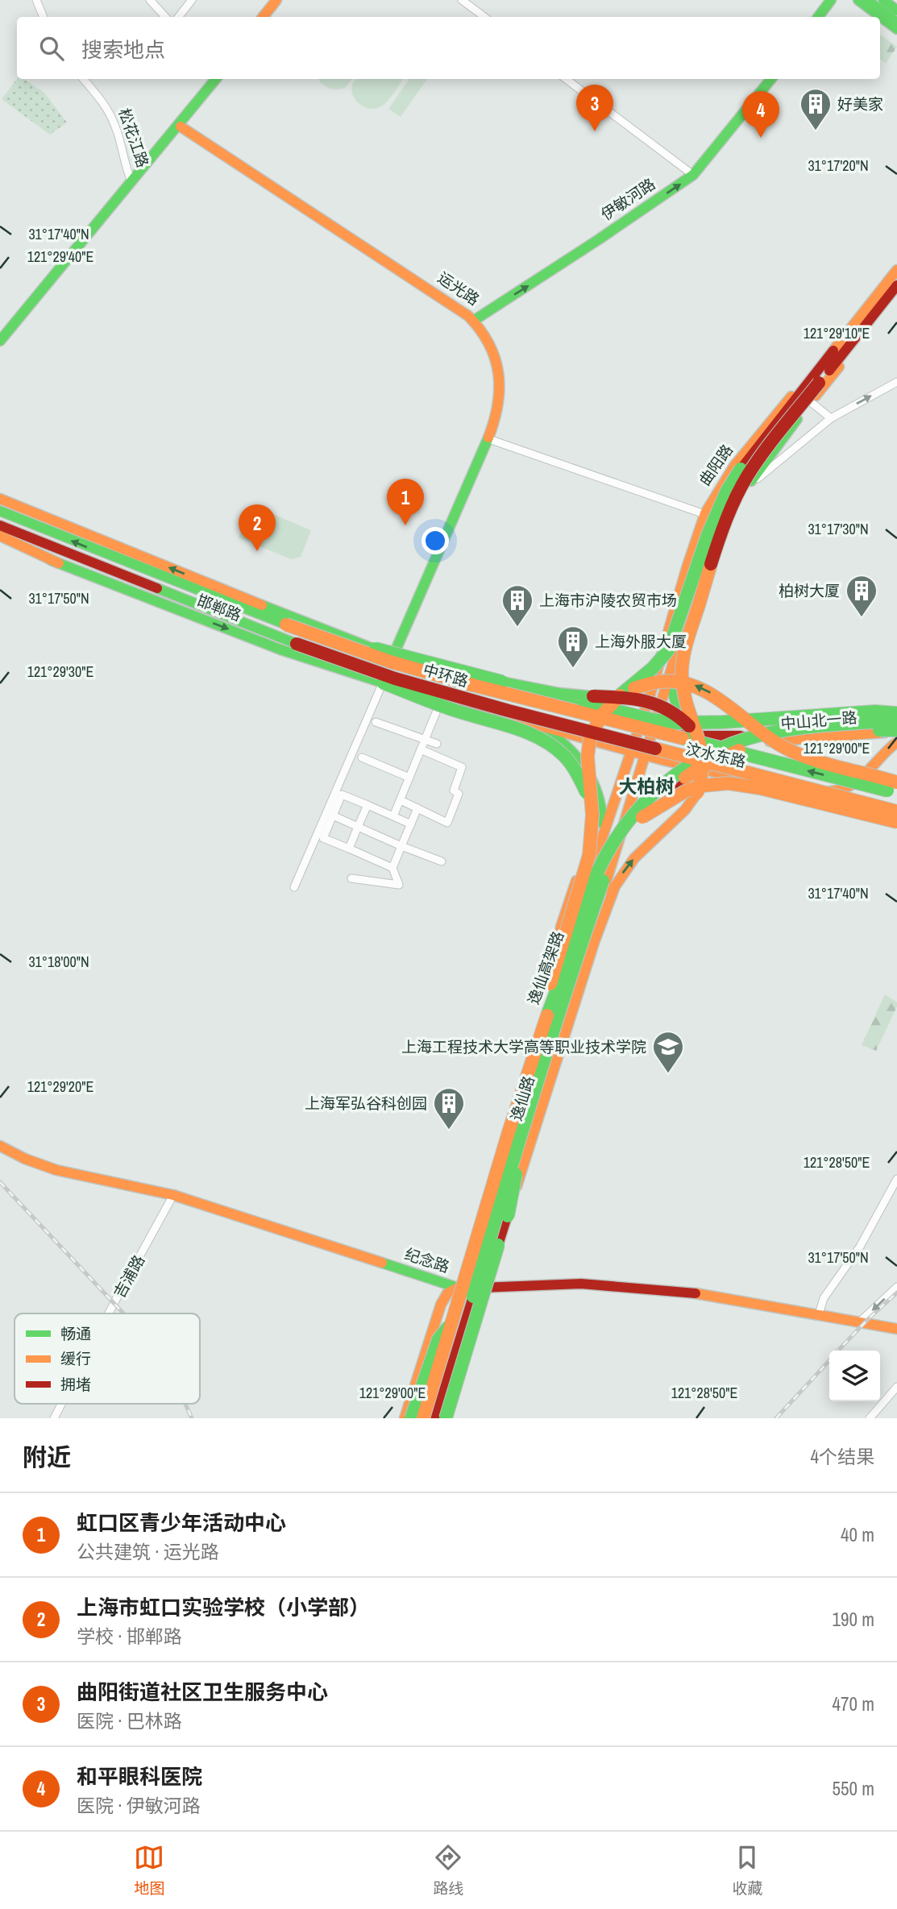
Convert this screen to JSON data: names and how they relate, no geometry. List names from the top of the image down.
{
  "streets": {
    "main road": [
      "松花江路",
      "伊敏河路",
      "运光路",
      "曲阳路",
      "邯郸路",
      "中环路",
      "中山北一路",
      "汶水东路",
      "逸仙高架路",
      "逸仙路",
      "纪念路"
    ],
    "street": ["吉浦路"]
  },
  "crossings": [
    ["伊敏河路", "运光路"],
    ["运光路", "邯郸路"],
    ["曲阳路", "邯郸路"],
    ["曲阳路", "逸仙路"],
    ["邯郸路", "逸仙路"],
    ["中环路", "汶水东路"],
    ["中山北一路", "汶水东路"],
    ["中山北一路", "逸仙高架路"],
    ["中山北一路", "逸仙路"],
    ["汶水东路", "逸仙路"],
    ["逸仙高架路", "逸仙路"],
    ["逸仙高架路", "纪念路"],
    ["逸仙路", "纪念路"],
    ["纪念路", "吉浦路"]
  ],
  "one_way": ["伊敏河路"],
  "districts": ["大柏树"],
  "places": {
    "building": [
      "好美家",
      "柏树大厦",
      "上海市沪陵农贸市场",
      "上海外服大厦",
      "上海军弘谷科创园"
    ],
    "school or university": ["上海工程技术大学高等职业技术学院"]
  },
  "legend": ["畅通", "缓行", "拥堵"],
  "page": {
    "search": "搜索地点",
    "pins": [
      "3",
      "4",
      "1",
      "2"
    ],
    "heading": ["附近", "4个结果"],
    "list": [
      {
        "mark": "1",
        "name": "虹口区青少年活动中心",
        "note": "公共建筑 · 运光路",
        "value": "40 m"
      },
      {
        "mark": "2",
        "name": "上海市虹口实验学校（小学部）",
        "note": "学校 · 邯郸路",
        "value": "190 m"
      },
      {
        "mark": "3",
        "name": "曲阳街道社区卫生服务中心",
        "note": "医院 · 巴林路",
        "value": "470 m"
      },
      {
        "mark": "4",
        "name": "和平眼科医院",
        "note": "医院 · 伊敏河路",
        "value": "550 m"
      }
    ],
    "nav": ["地图", "路线", "收藏"]
  },
  "coordinates": [
    "31°17'20\"N",
    "31°17'40\"N",
    "121°29'40\"E",
    "121°29'10\"E",
    "31°17'30\"N",
    "31°17'50\"N",
    "121°29'30\"E",
    "121°29'00\"E",
    "31°18'00\"N",
    "121°29'20\"E",
    "121°28'50\"E"
  ]
}
